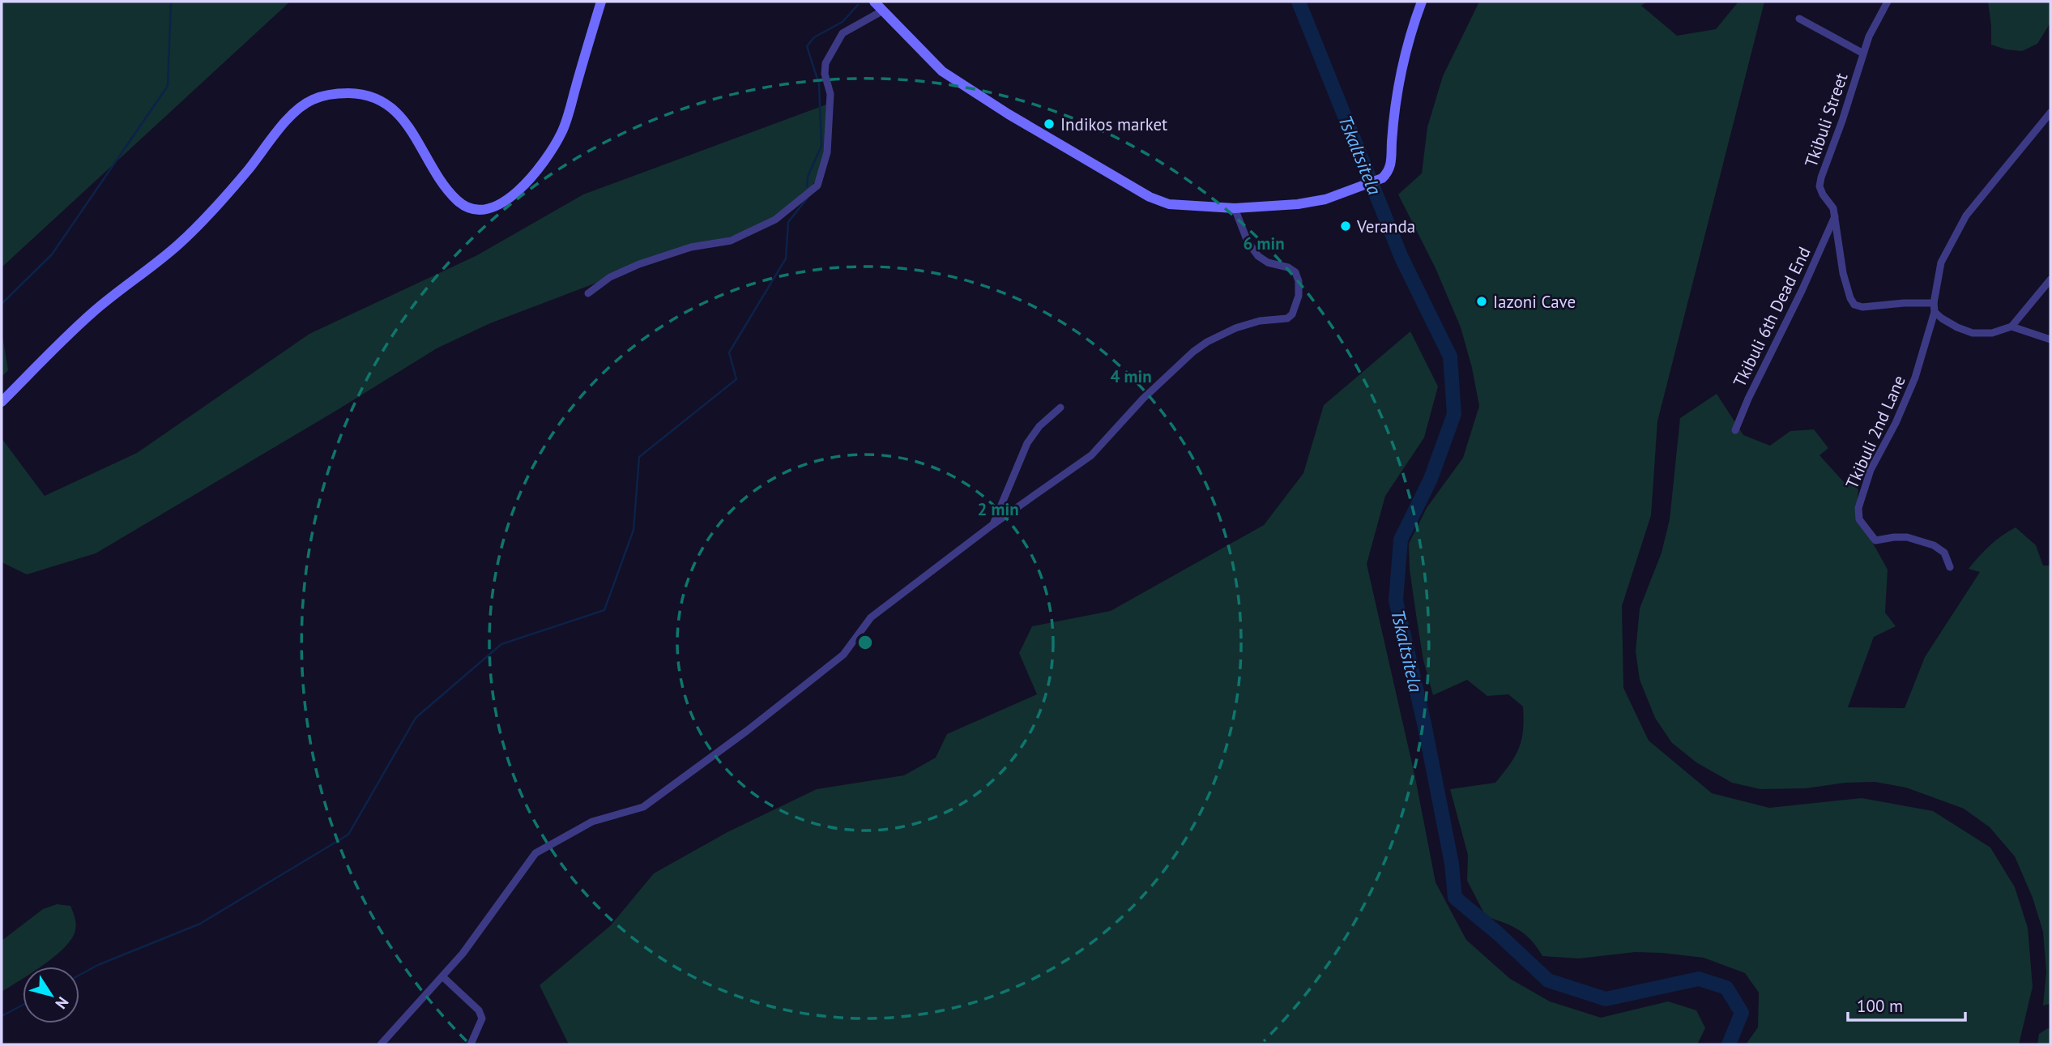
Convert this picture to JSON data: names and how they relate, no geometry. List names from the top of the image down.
{
  "streets": {
    "street": ["Tkibuli Street", "Tkibuli 6th Dead End", "Tkibuli 2nd Lane"]
  },
  "crossings": [
    ["Tkibuli Street", "Tkibuli 6th Dead End"]
  ],
  "water": ["Tskaltsitela"],
  "places": ["Indikos market", "Veranda", "Iazoni Cave"],
  "scale_bar": "100 m",
  "north": "bottom right",
  "rings": ["6 min", "4 min", "2 min"]
}
